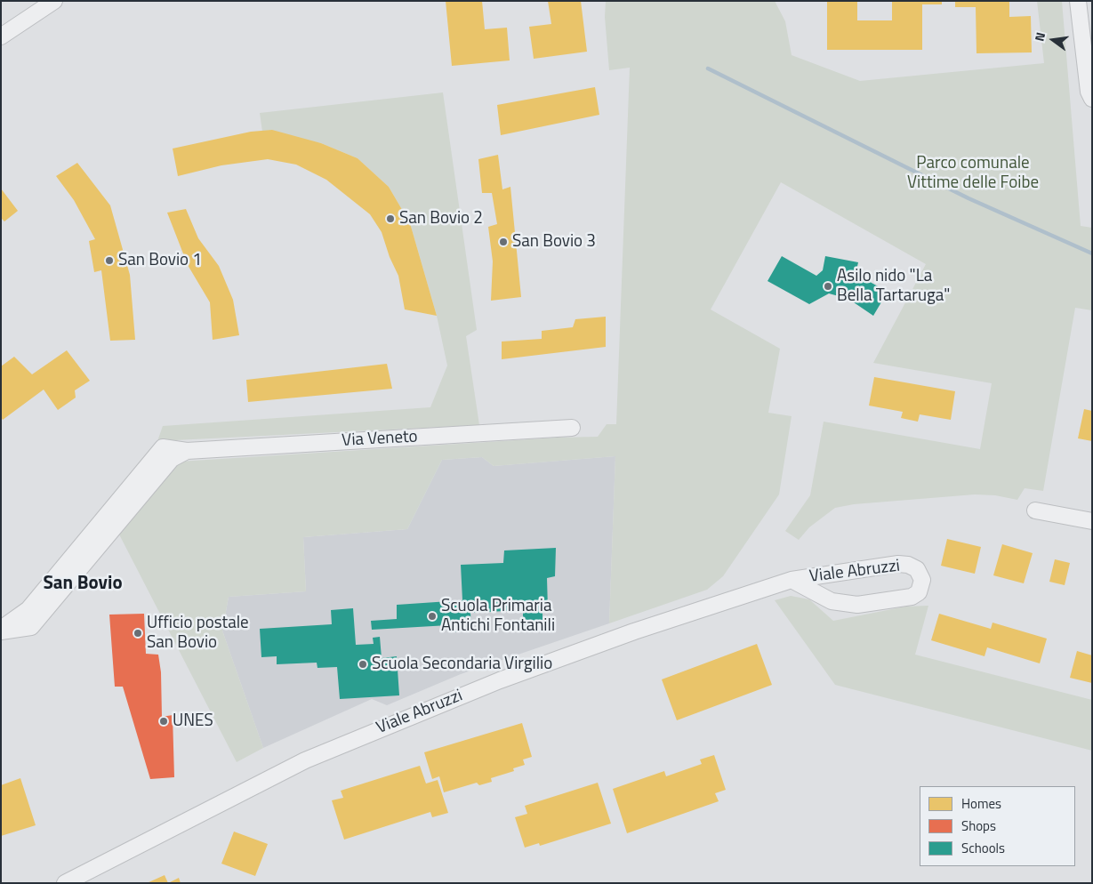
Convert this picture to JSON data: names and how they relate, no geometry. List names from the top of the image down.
{
  "streets": {
    "street": ["Via Veneto", "Viale Abruzzi"]
  },
  "districts": ["San Bovio"],
  "parks": ["Parco comunale Vittime delle Foibe"],
  "places": [
    "San Bovio 2",
    "San Bovio 3",
    "San Bovio 1",
    "Asilo nido \"La Bella Tartaruga\"",
    "Scuola Primaria Antichi Fontanili",
    "Ufficio postale San Bovio",
    "Scuola Secondaria Virgilio",
    "UNES"
  ],
  "legend": ["Homes", "Shops", "Schools"],
  "north": "left"
}
